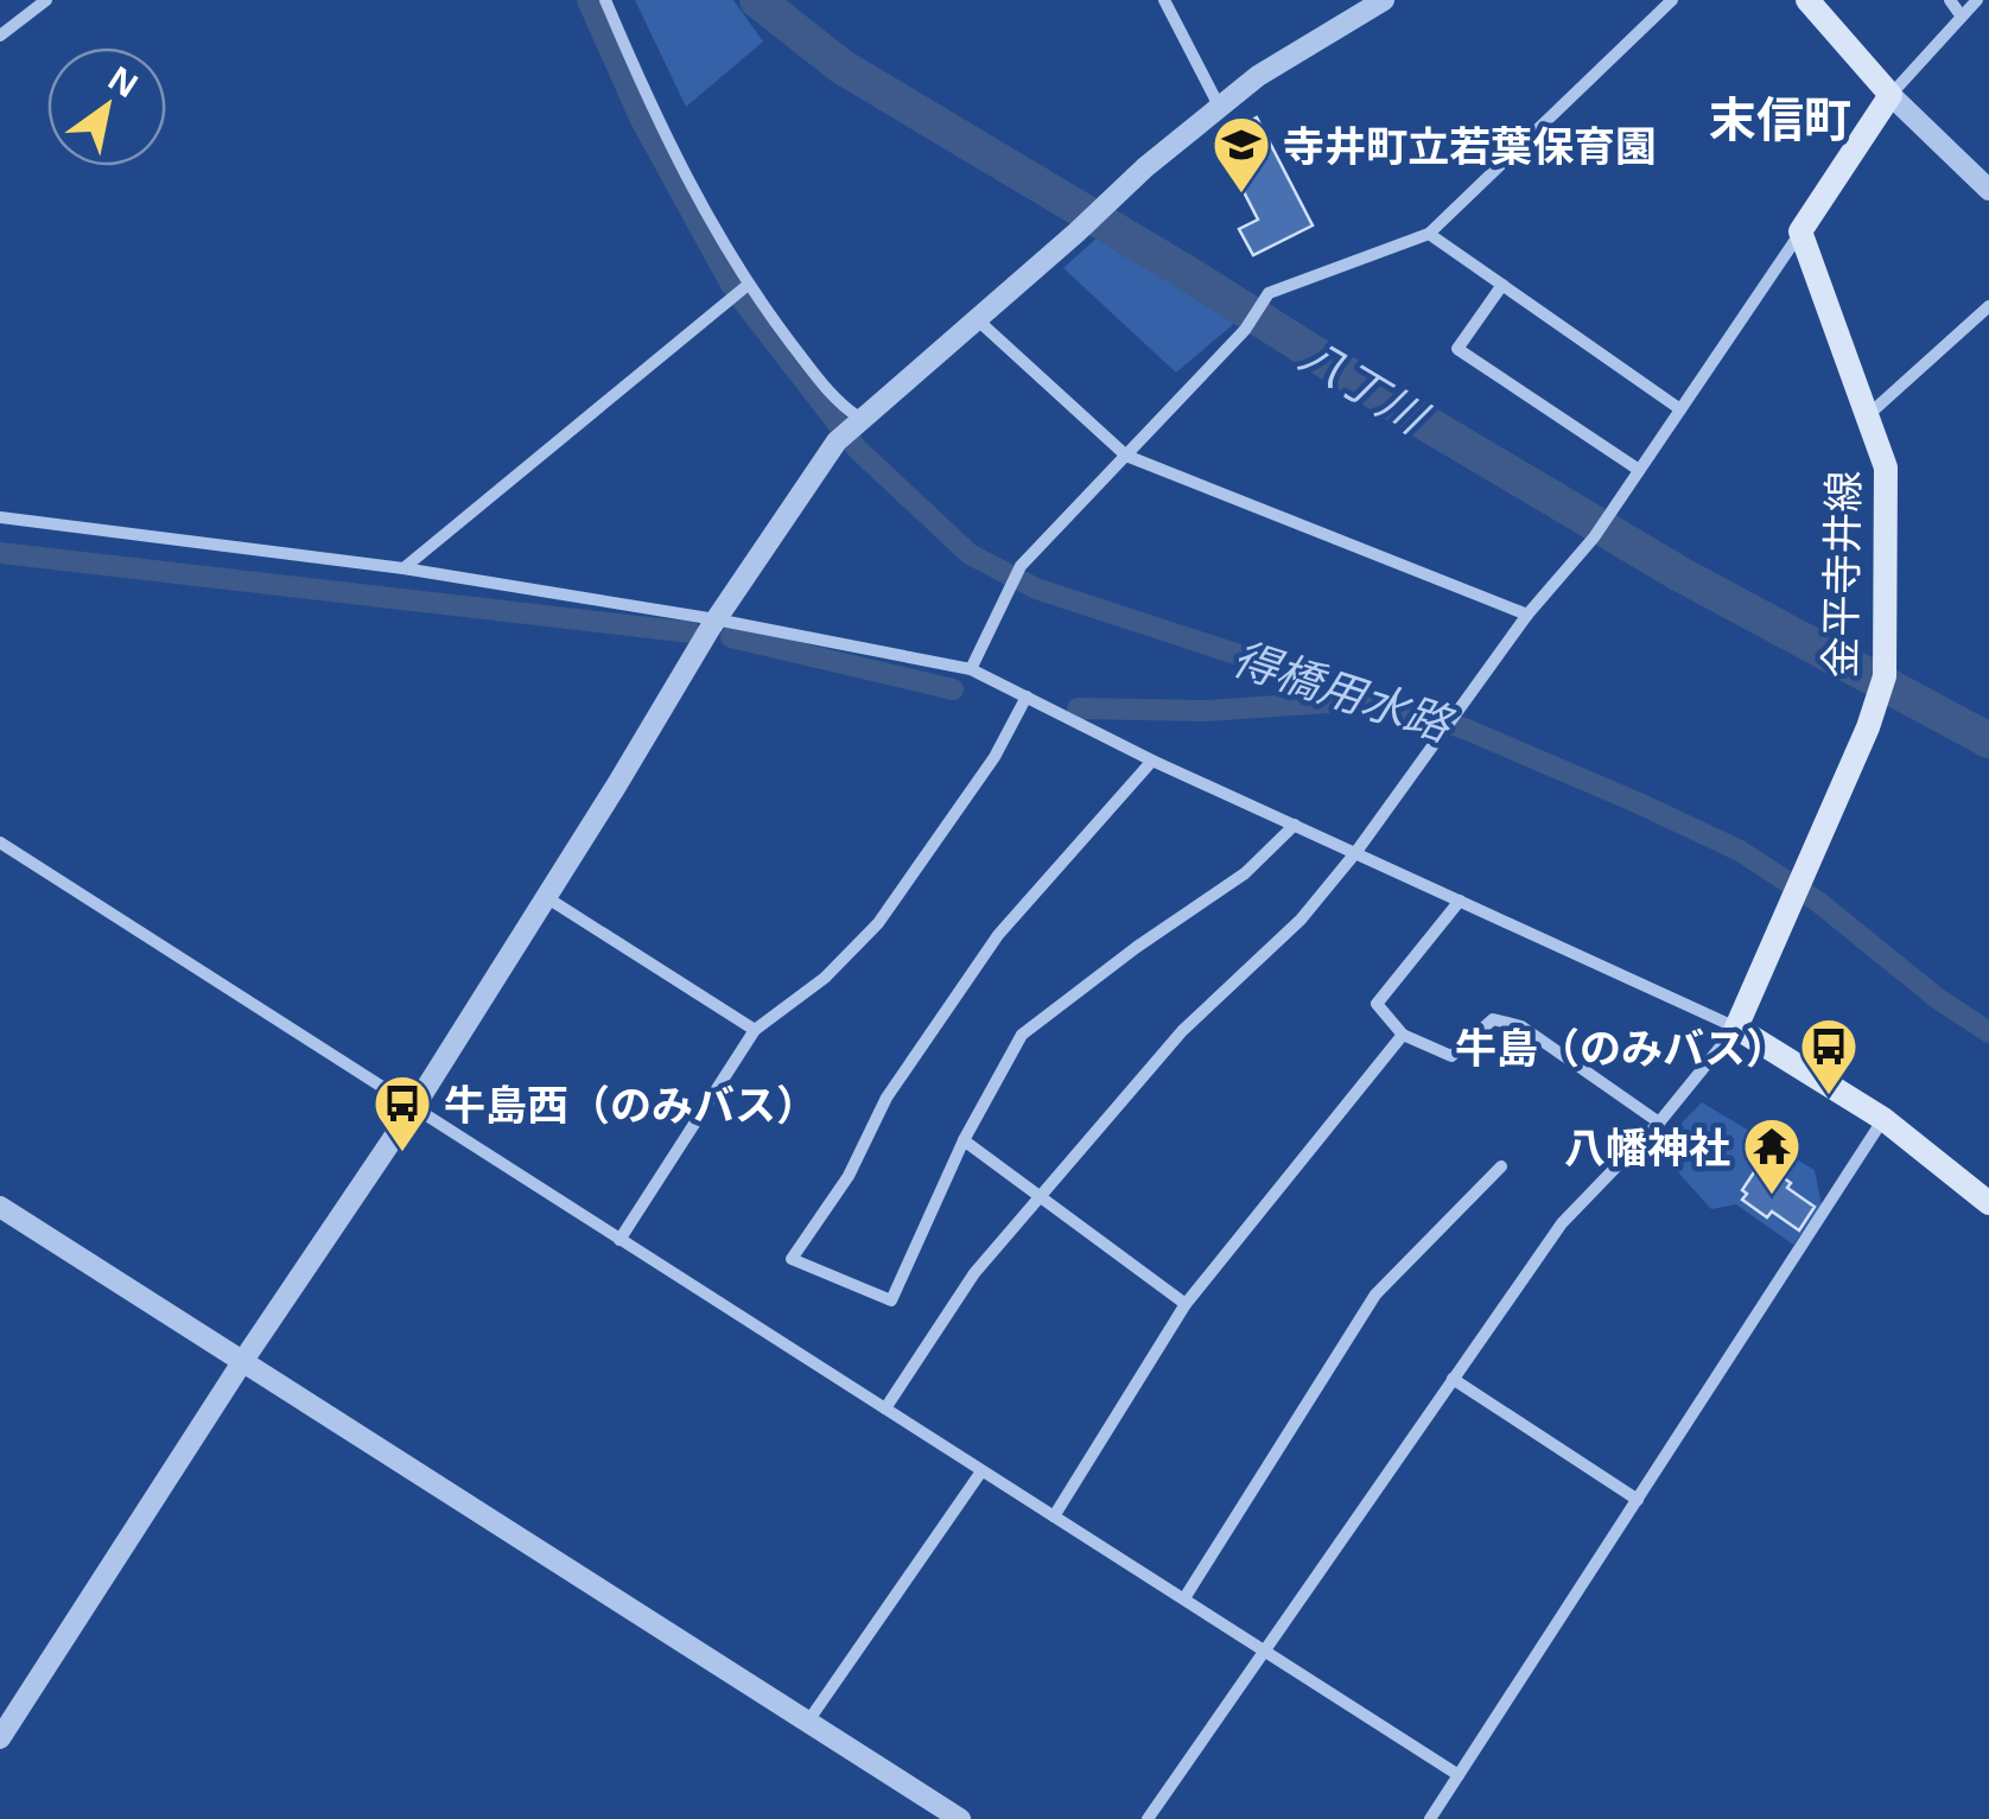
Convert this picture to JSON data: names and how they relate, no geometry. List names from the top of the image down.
{
  "streets": {
    "main road": ["金平寺井線"]
  },
  "districts": ["末信町"],
  "water": ["八丁川", "得橋用水路"],
  "places": {
    "school or university": ["寺井町立若葉保育園"],
    "bus stop": ["牛島（のみバス）", "牛島西（のみバス）"],
    "temple": ["八幡神社"]
  },
  "north": "top right"
}
